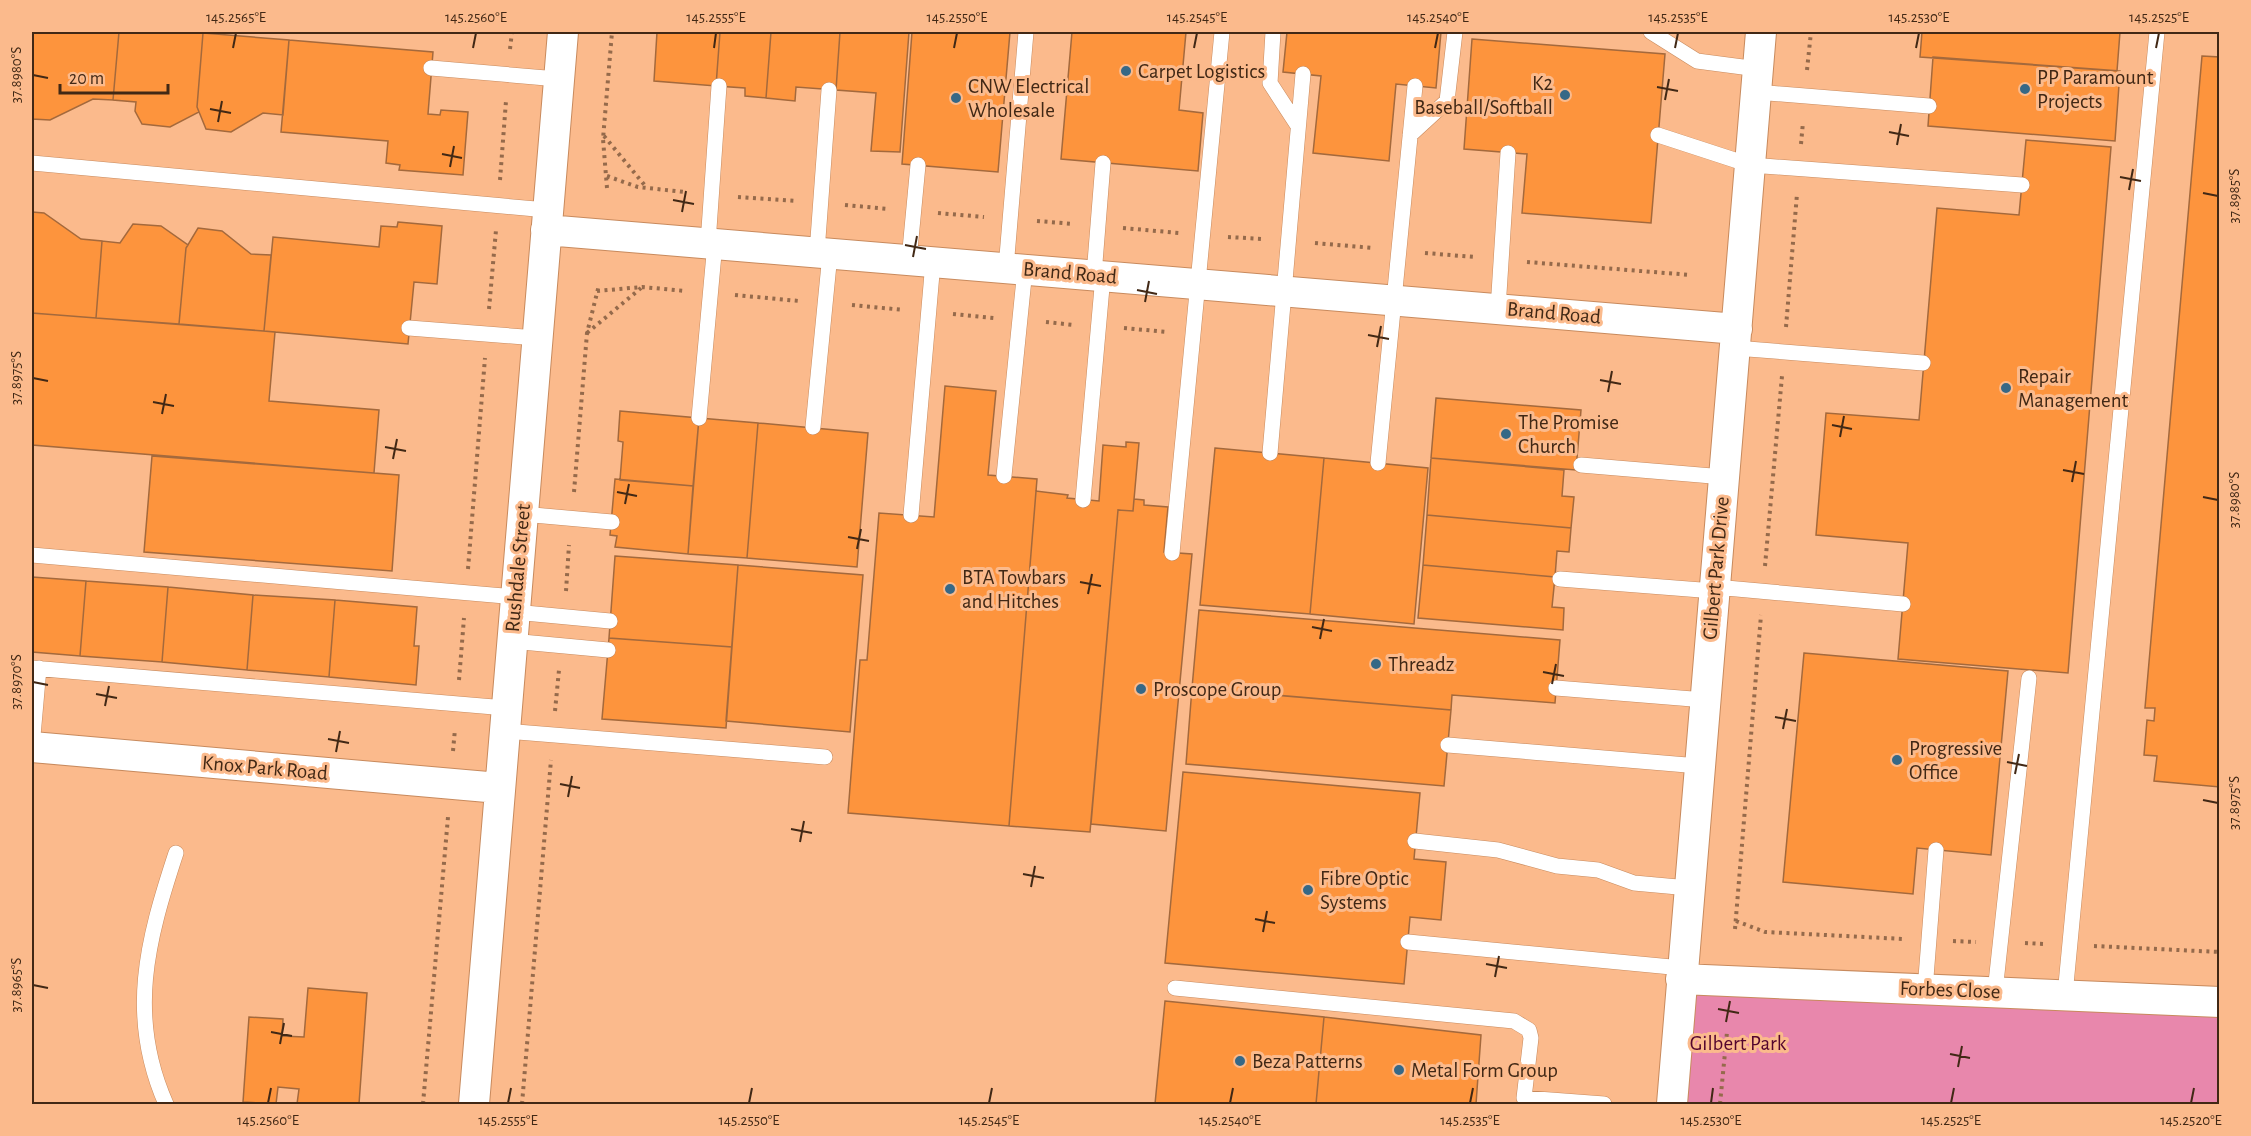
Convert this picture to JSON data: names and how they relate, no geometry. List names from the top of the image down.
{
  "streets": {
    "street": [
      "Brand Road",
      "Rushdale Street",
      "Gilbert Park Drive",
      "Knox Park Road",
      "Forbes Close"
    ]
  },
  "crossings": [
    ["Brand Road", "Rushdale Street"],
    ["Brand Road", "Gilbert Park Drive"],
    ["Rushdale Street", "Knox Park Road"],
    ["Gilbert Park Drive", "Forbes Close"]
  ],
  "parks": ["Gilbert Park"],
  "places": [
    "Carpet Logistics",
    "PP Paramount Projects",
    "K2 Baseball/Softball",
    "CNW Electrical Wholesale",
    "Repair Management",
    "The Promise Church",
    "BTA Towbars and Hitches",
    "Threadz",
    "Proscope Group",
    "Progressive Office",
    "Fibre Optic Systems",
    "Beza Patterns",
    "Metal Form Group"
  ],
  "scale_bar": "20 m",
  "coordinates": [
    "145.2565°E",
    "145.2560°E",
    "145.2555°E",
    "145.2550°E",
    "145.2545°E",
    "145.2540°E",
    "145.2535°E",
    "145.2530°E",
    "145.2525°E",
    "37.8980°S",
    "37.8985°S",
    "37.8975°S",
    "37.8970°S",
    "37.8965°S",
    "145.2520°E"
  ]
}
